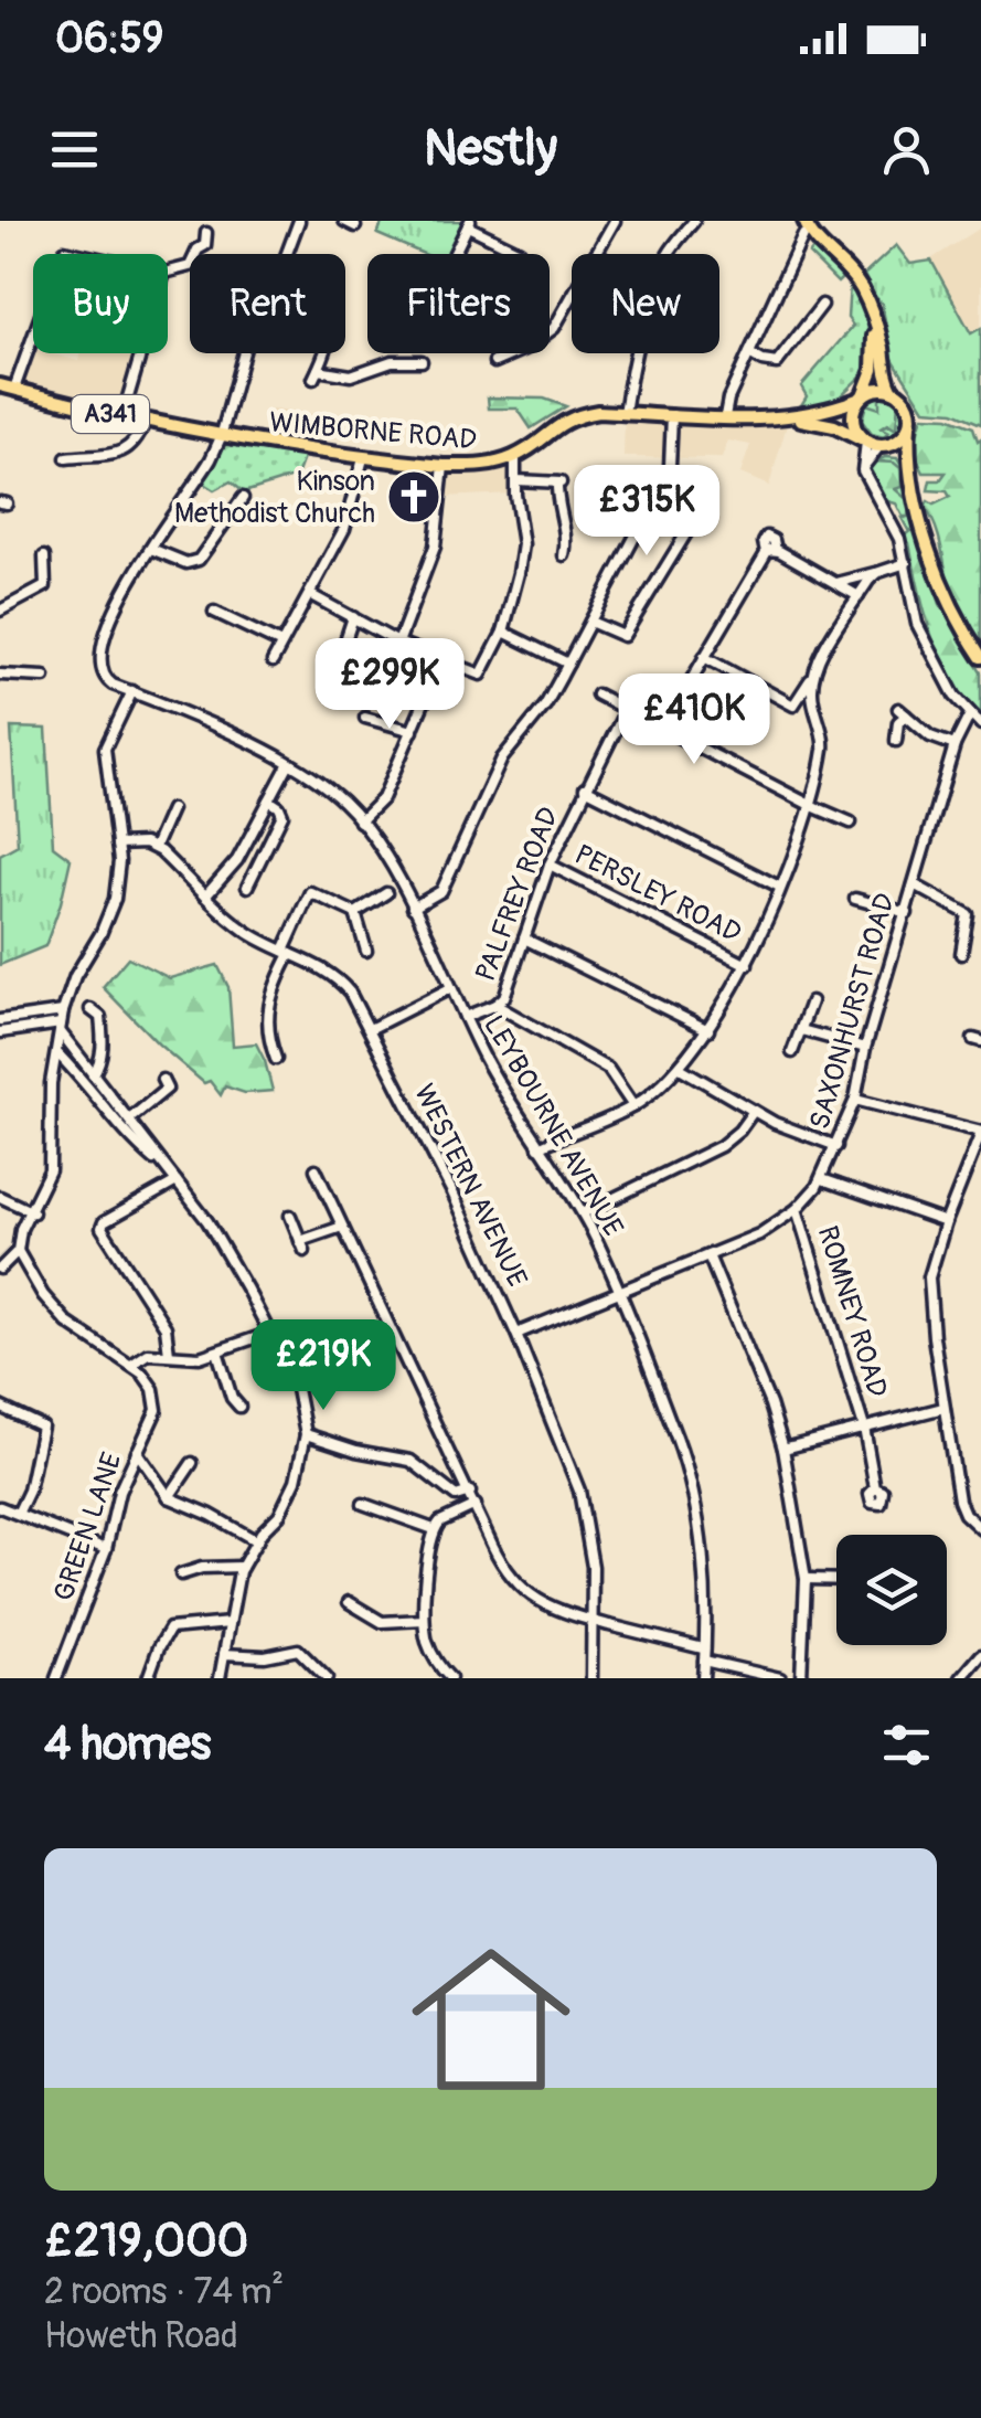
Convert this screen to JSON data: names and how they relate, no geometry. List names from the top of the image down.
{
  "streets": {
    "main road": ["A341", "WIMBORNE ROAD"],
    "street": [
      "PALFREY ROAD",
      "PERSLEY ROAD",
      "SAXONHURST ROAD",
      "LEYBOURNE AVENUE",
      "WESTERN AVENUE",
      "ROMNEY ROAD",
      "GREEN LANE"
    ]
  },
  "crossings": [
    ["PALFREY ROAD", "PERSLEY ROAD"],
    ["PALFREY ROAD", "LEYBOURNE AVENUE"],
    ["SAXONHURST ROAD", "LEYBOURNE AVENUE"],
    ["SAXONHURST ROAD", "WESTERN AVENUE"],
    ["SAXONHURST ROAD", "ROMNEY ROAD"]
  ],
  "places": {
    "church": ["Kinson Methodist Church"]
  },
  "page": {
    "status": "06:59",
    "header": "Nestly",
    "chip": [
      "Buy",
      "Rent",
      "Filters",
      "New"
    ],
    "price": [
      "£315K",
      "£299K",
      "£410K",
      "£219K"
    ],
    "heading": "4 homes",
    "list": [
      {
        "name": "£219,000",
        "note": "2 rooms · 74 m² · Howeth Road"
      }
    ]
  }
}
